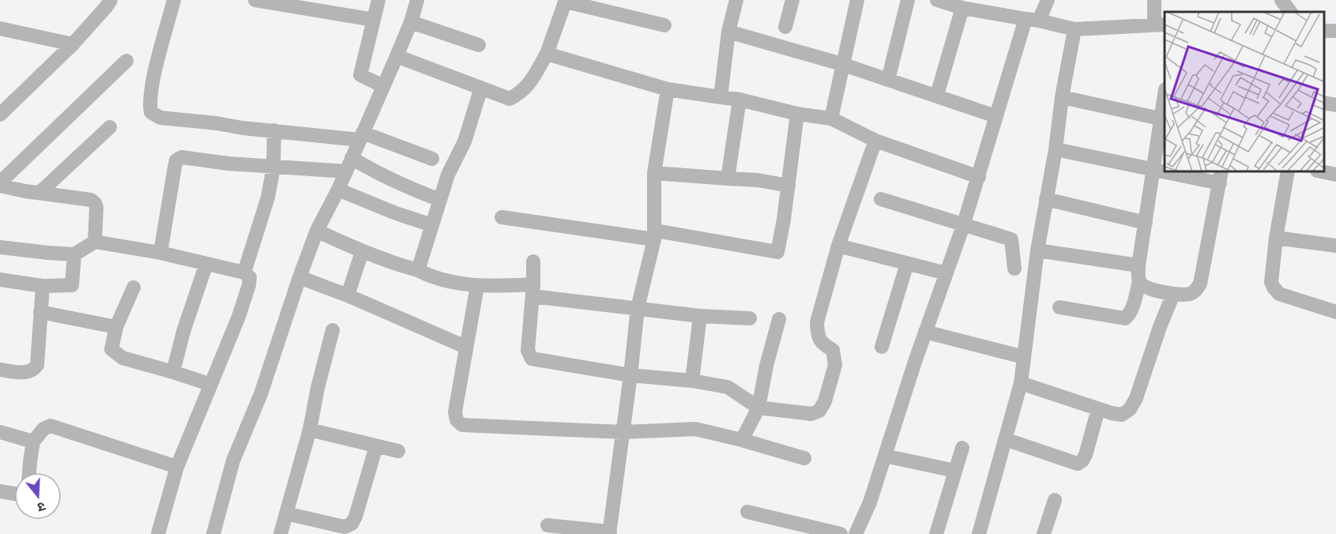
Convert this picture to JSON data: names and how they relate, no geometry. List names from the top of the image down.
{
  "north": "bottom"
}
